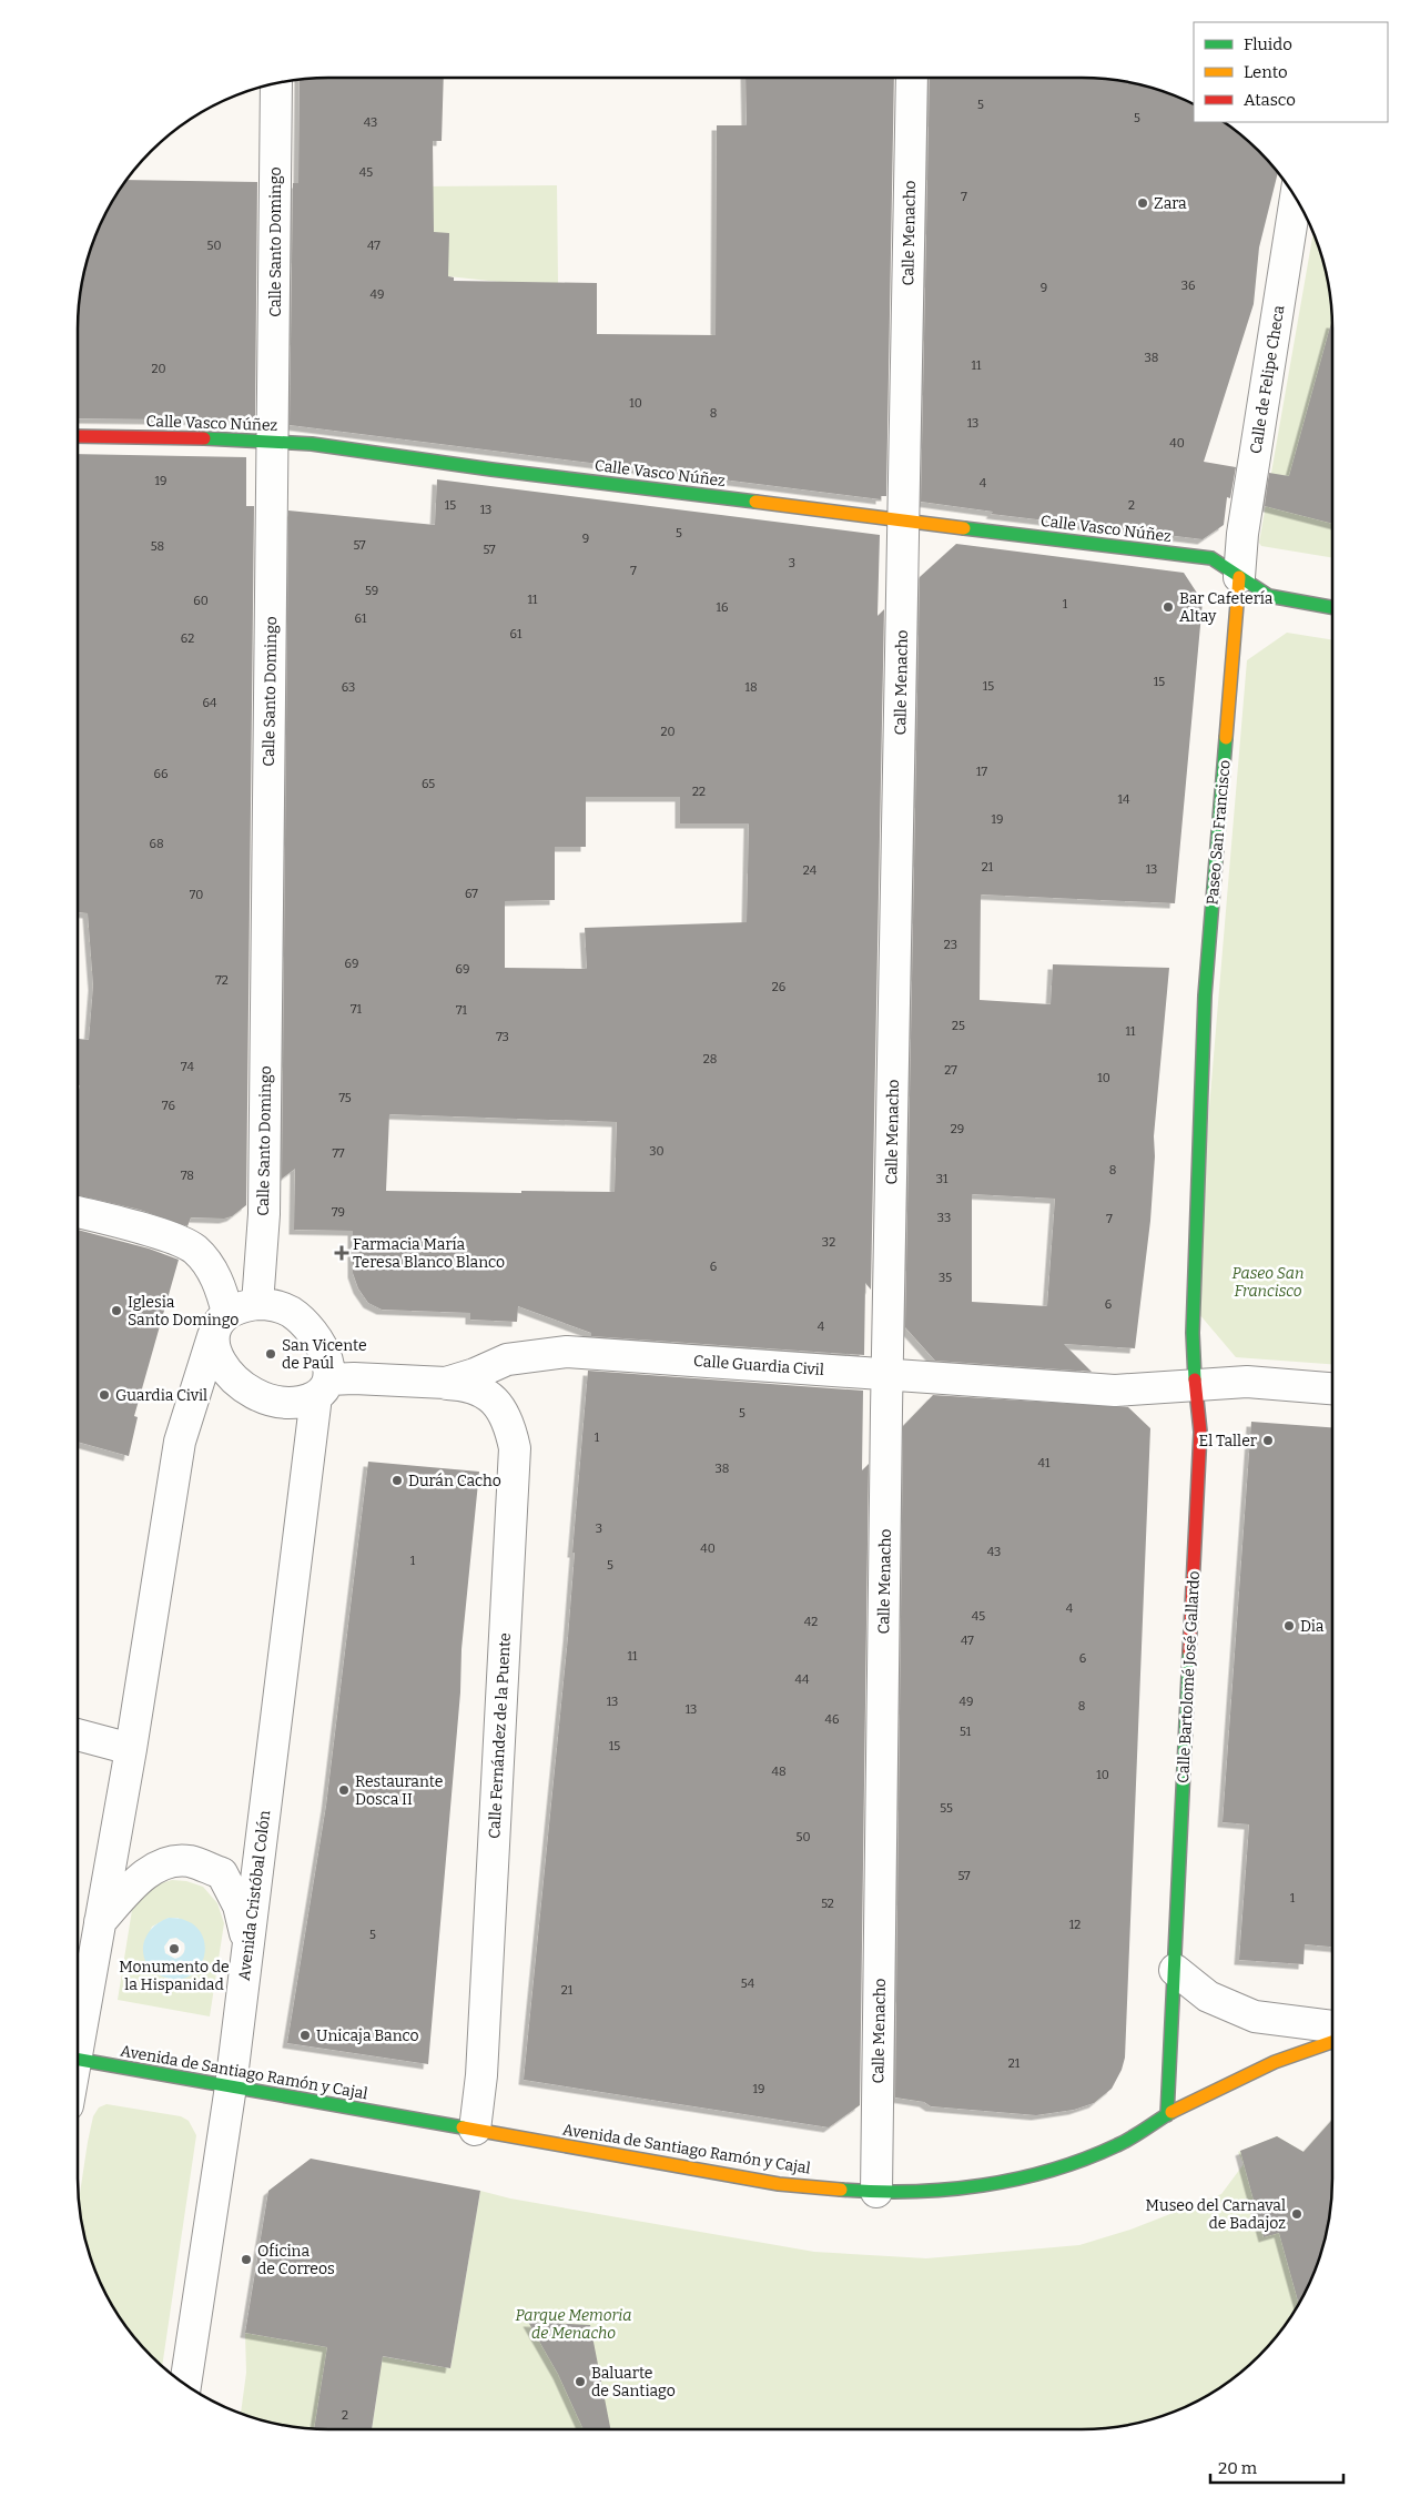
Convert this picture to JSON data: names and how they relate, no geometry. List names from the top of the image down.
{
  "streets": {
    "street": [
      "Calle Menacho",
      "Calle Santo Domingo",
      "Calle de Felipe Checa",
      "Calle Vasco Núñez",
      "Paseo San Francisco",
      "Calle Guardia Civil",
      "Calle Bartolomé José Gallardo",
      "Calle Fernández de la Puente",
      "Avenida Cristóbal Colón",
      "Avenida de Santiago Ramón y Cajal"
    ]
  },
  "crossings": [
    ["Calle Menacho", "Calle Vasco Núñez"],
    ["Calle Menacho", "Calle Guardia Civil"],
    ["Calle Menacho", "Avenida de Santiago Ramón y Cajal"],
    ["Calle Santo Domingo", "Calle Vasco Núñez"],
    ["Calle Santo Domingo", "Calle Guardia Civil"],
    ["Calle Santo Domingo", "Avenida Cristóbal Colón"],
    ["Calle de Felipe Checa", "Calle Vasco Núñez"],
    ["Calle de Felipe Checa", "Paseo San Francisco"],
    ["Calle Vasco Núñez", "Paseo San Francisco"],
    ["Paseo San Francisco", "Calle Guardia Civil"],
    ["Paseo San Francisco", "Calle Bartolomé José Gallardo"],
    ["Calle Guardia Civil", "Calle Bartolomé José Gallardo"],
    ["Calle Guardia Civil", "Calle Fernández de la Puente"],
    ["Calle Guardia Civil", "Avenida Cristóbal Colón"],
    ["Calle Bartolomé José Gallardo", "Avenida de Santiago Ramón y Cajal"],
    ["Calle Fernández de la Puente", "Avenida de Santiago Ramón y Cajal"],
    ["Avenida Cristóbal Colón", "Avenida de Santiago Ramón y Cajal"]
  ],
  "parks": ["Paseo San Francisco", "Parque Memoria de Menacho"],
  "places": {
    "other": [
      "Zara",
      "Bar Cafetería Altay",
      "Iglesia Santo Domingo",
      "San Vicente de Paúl",
      "Guardia Civil",
      "El Taller",
      "Durán Cacho",
      "Dia",
      "Restaurante Dosca II",
      "Monumento de la Hispanidad",
      "Unicaja Banco",
      "Museo del Carnaval de Badajoz",
      "Oficina de Correos",
      "Baluarte de Santiago"
    ],
    "health": ["Farmacia María Teresa Blanco Blanco"]
  },
  "house_numbers": [
    "5",
    "5",
    "43",
    "45",
    "7",
    "50",
    "47",
    "36",
    "9",
    "49",
    "38",
    "11",
    "20",
    "10",
    "8",
    "13",
    "40",
    "19",
    "4",
    "15",
    "2",
    "13",
    "5",
    "9",
    "57",
    "58",
    "57",
    "3",
    "7",
    "59",
    "11",
    "60",
    "1",
    "16",
    "61",
    "61",
    "62",
    "15",
    "15",
    "63",
    "18",
    "64",
    "20",
    "17",
    "66",
    "65",
    "22",
    "14",
    "19",
    "68",
    "21",
    "13",
    "24",
    "67",
    "70",
    "23",
    "69",
    "69",
    "72",
    "26",
    "71",
    "71",
    "25",
    "11",
    "73",
    "28",
    "74",
    "27",
    "10",
    "75",
    "76",
    "29",
    "30",
    "77",
    "8",
    "78",
    "31",
    "79",
    "33",
    "7",
    "32",
    "6",
    "35",
    "6",
    "4",
    "5",
    "1",
    "41",
    "38",
    "3",
    "40",
    "43",
    "1",
    "5",
    "4",
    "45",
    "42",
    "47",
    "11",
    "6",
    "44",
    "13",
    "49",
    "8",
    "13",
    "46",
    "51",
    "15",
    "48",
    "10",
    "55",
    "50",
    "57",
    "1",
    "52",
    "12",
    "5",
    "54",
    "21",
    "21",
    "19",
    "2"
  ],
  "legend": ["Fluido", "Lento", "Atasco"],
  "scale_bar": "20 m"
}
